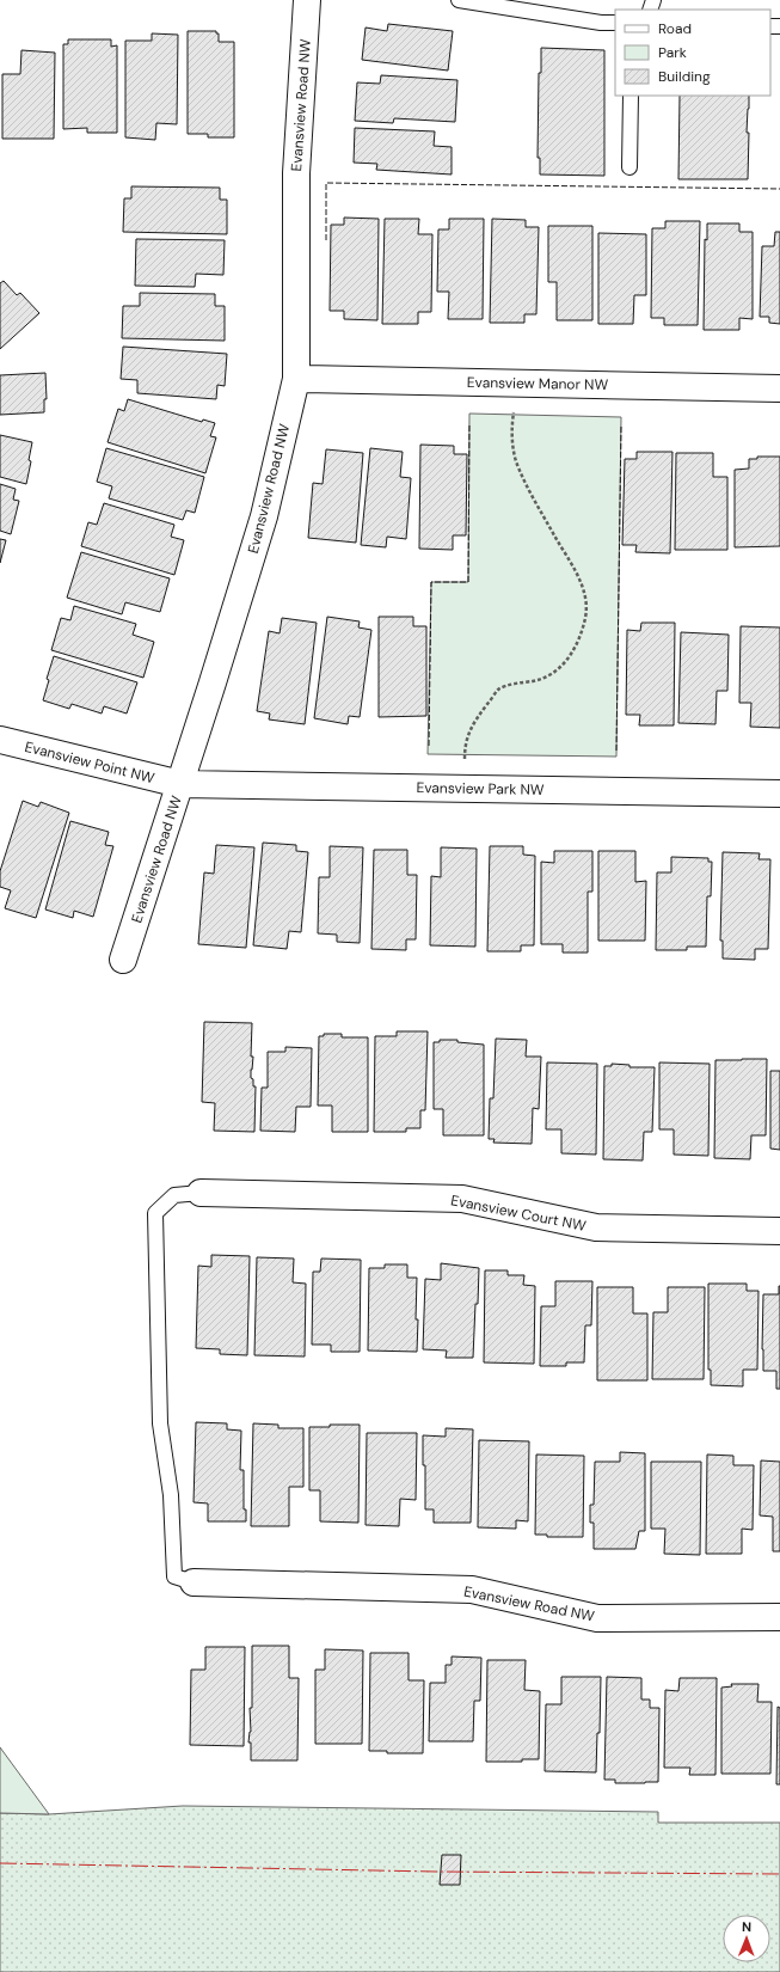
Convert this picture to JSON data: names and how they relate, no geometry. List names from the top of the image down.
{
  "streets": {
    "street": [
      "Evansview Road NW",
      "Evansview Manor NW",
      "Evansview Point NW",
      "Evansview Park NW",
      "Evansview Court NW"
    ]
  },
  "crossings": [
    ["Evansview Road NW", "Evansview Manor NW"],
    ["Evansview Road NW", "Evansview Point NW"],
    ["Evansview Road NW", "Evansview Park NW"],
    ["Evansview Point NW", "Evansview Park NW"]
  ],
  "legend": ["Road", "Park", "Building"],
  "north": "top"
}
